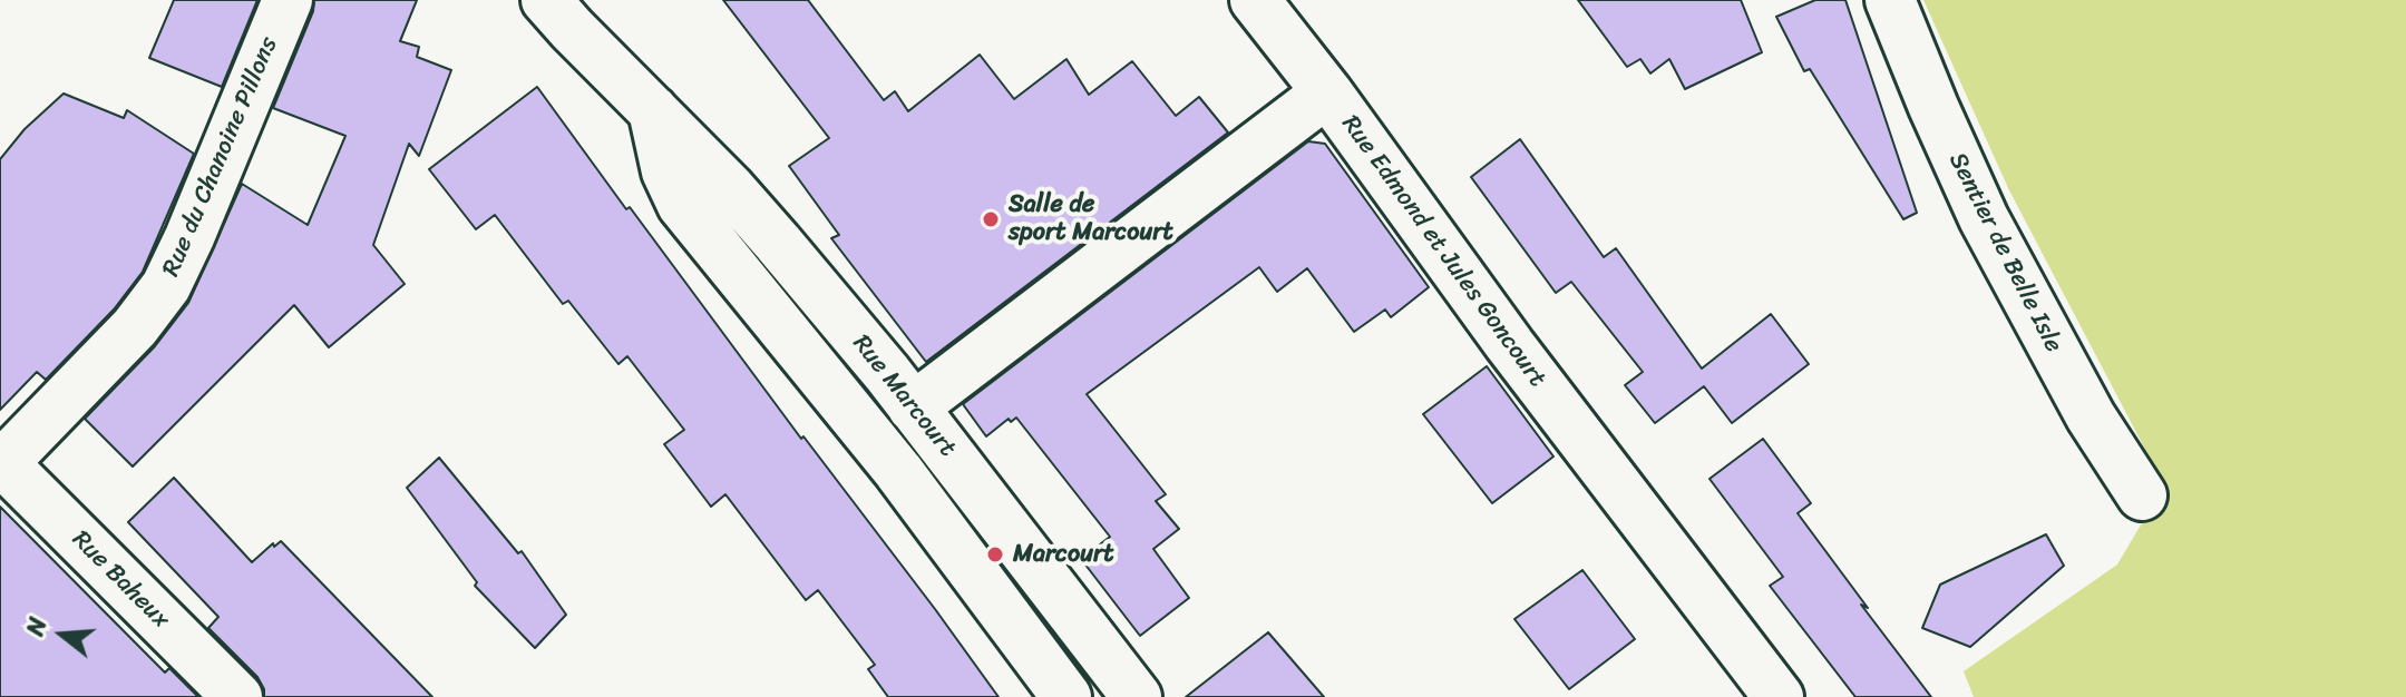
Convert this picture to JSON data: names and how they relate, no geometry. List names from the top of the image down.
{
  "streets": {
    "street": [
      "Rue du Chanoine Pillons",
      "Rue Edmond et Jules Goncourt",
      "Sentier de Belle Isle",
      "Rue Marcourt",
      "Rue Baheux"
    ]
  },
  "crossings": [
    ["Rue du Chanoine Pillons", "Rue Baheux"],
    ["Rue Edmond et Jules Goncourt", "Rue Marcourt"]
  ],
  "places": ["Salle de sport Marcourt", "Marcourt"],
  "north": "left"
}
